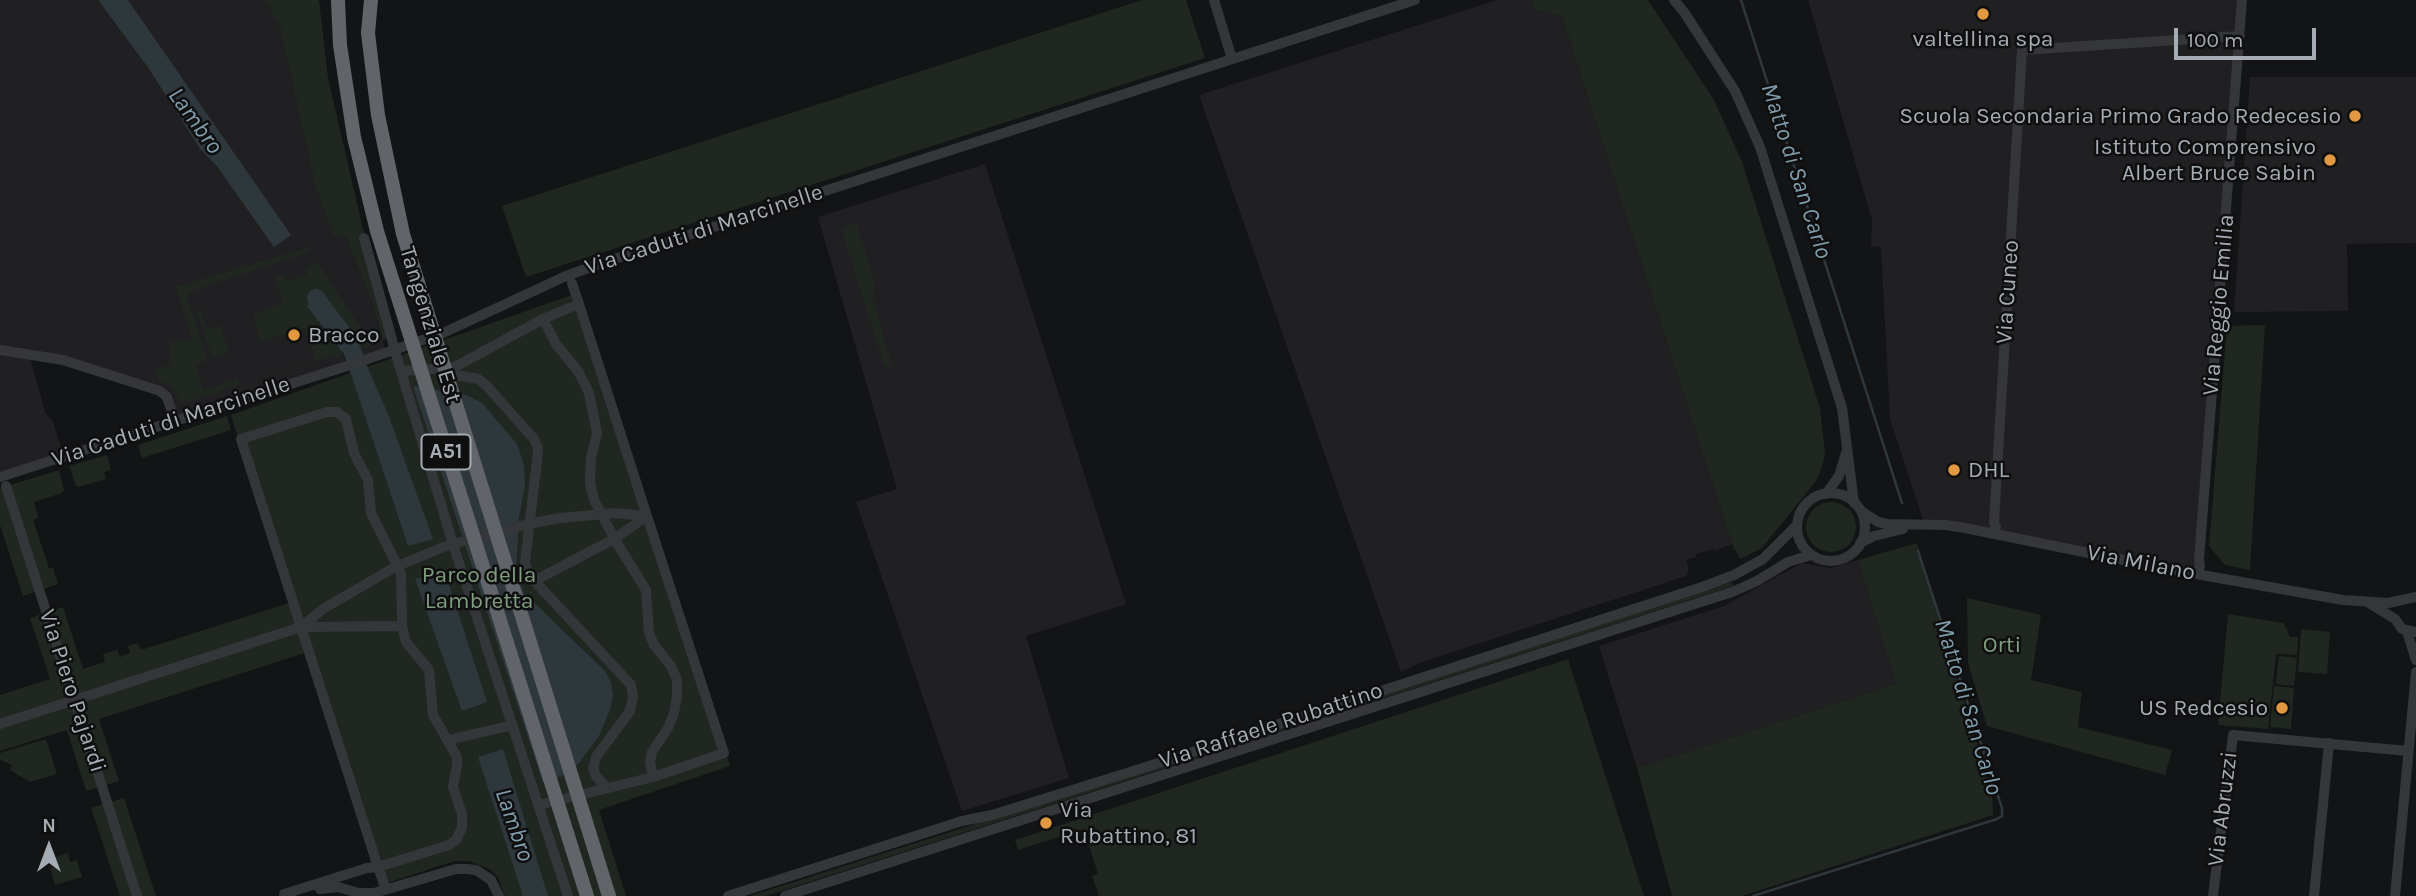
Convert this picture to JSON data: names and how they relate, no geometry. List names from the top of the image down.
{
  "streets": {
    "highway": ["Tangenziale Est", "A51"],
    "street": [
      "Via Caduti di Marcinelle",
      "Via Cuneo",
      "Via Reggio Emilia",
      "Via Milano",
      "Via Piero Pajardi",
      "Via Raffaele Rubattino",
      "Via Abruzzi"
    ]
  },
  "crossings": [
    ["Via Cuneo", "Via Reggio Emilia"],
    ["Via Cuneo", "Via Milano"],
    ["Via Reggio Emilia", "Via Milano"],
    ["Via Milano", "Via Raffaele Rubattino"]
  ],
  "water": ["Lambro", "Matto di San Carlo"],
  "parks": ["Parco della Lambretta", "Orti"],
  "places": [
    "valtellina spa",
    "Scuola Secondaria Primo Grado Redecesio",
    "Istituto Comprensivo Albert Bruce Sabin",
    "Bracco",
    "DHL",
    "US Redcesio",
    "Via Rubattino, 81"
  ],
  "scale_bar": "100 m",
  "north": "top"
}
